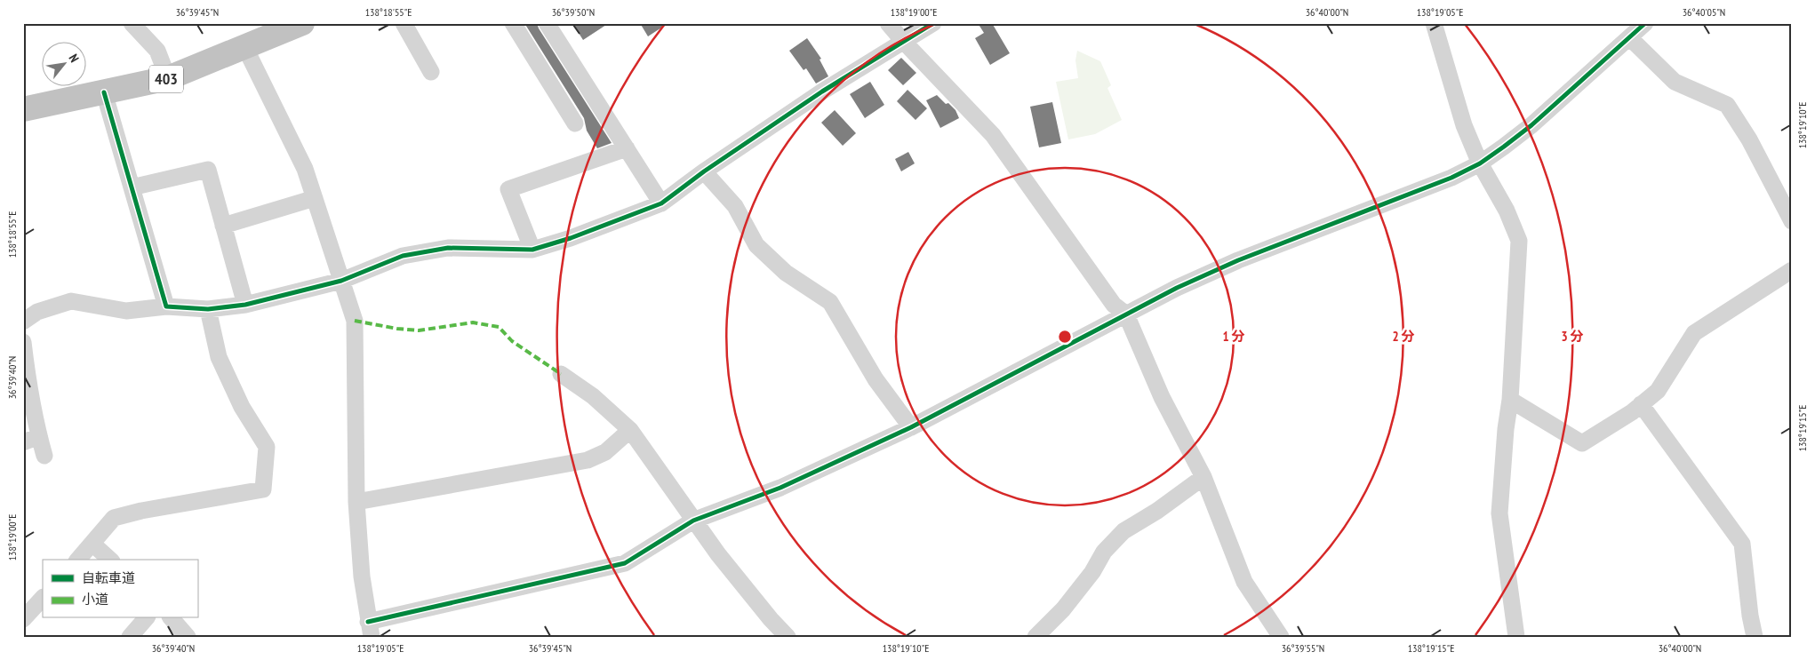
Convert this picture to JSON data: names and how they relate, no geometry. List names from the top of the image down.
{
  "streets": {
    "highway": ["403"]
  },
  "legend": ["自転車道", "小道"],
  "north": "top right",
  "coordinates": [
    "36°39'45\"N",
    "138°18'55\"E",
    "36°39'50\"N",
    "138°19'00\"E",
    "36°40'00\"N",
    "138°19'05\"E",
    "36°40'05\"N",
    "138°19'10\"E",
    "36°39'40\"N",
    "138°19'15\"E",
    "36°39'55\"N"
  ],
  "rings": ["1 分", "2 分", "3 分"]
}
